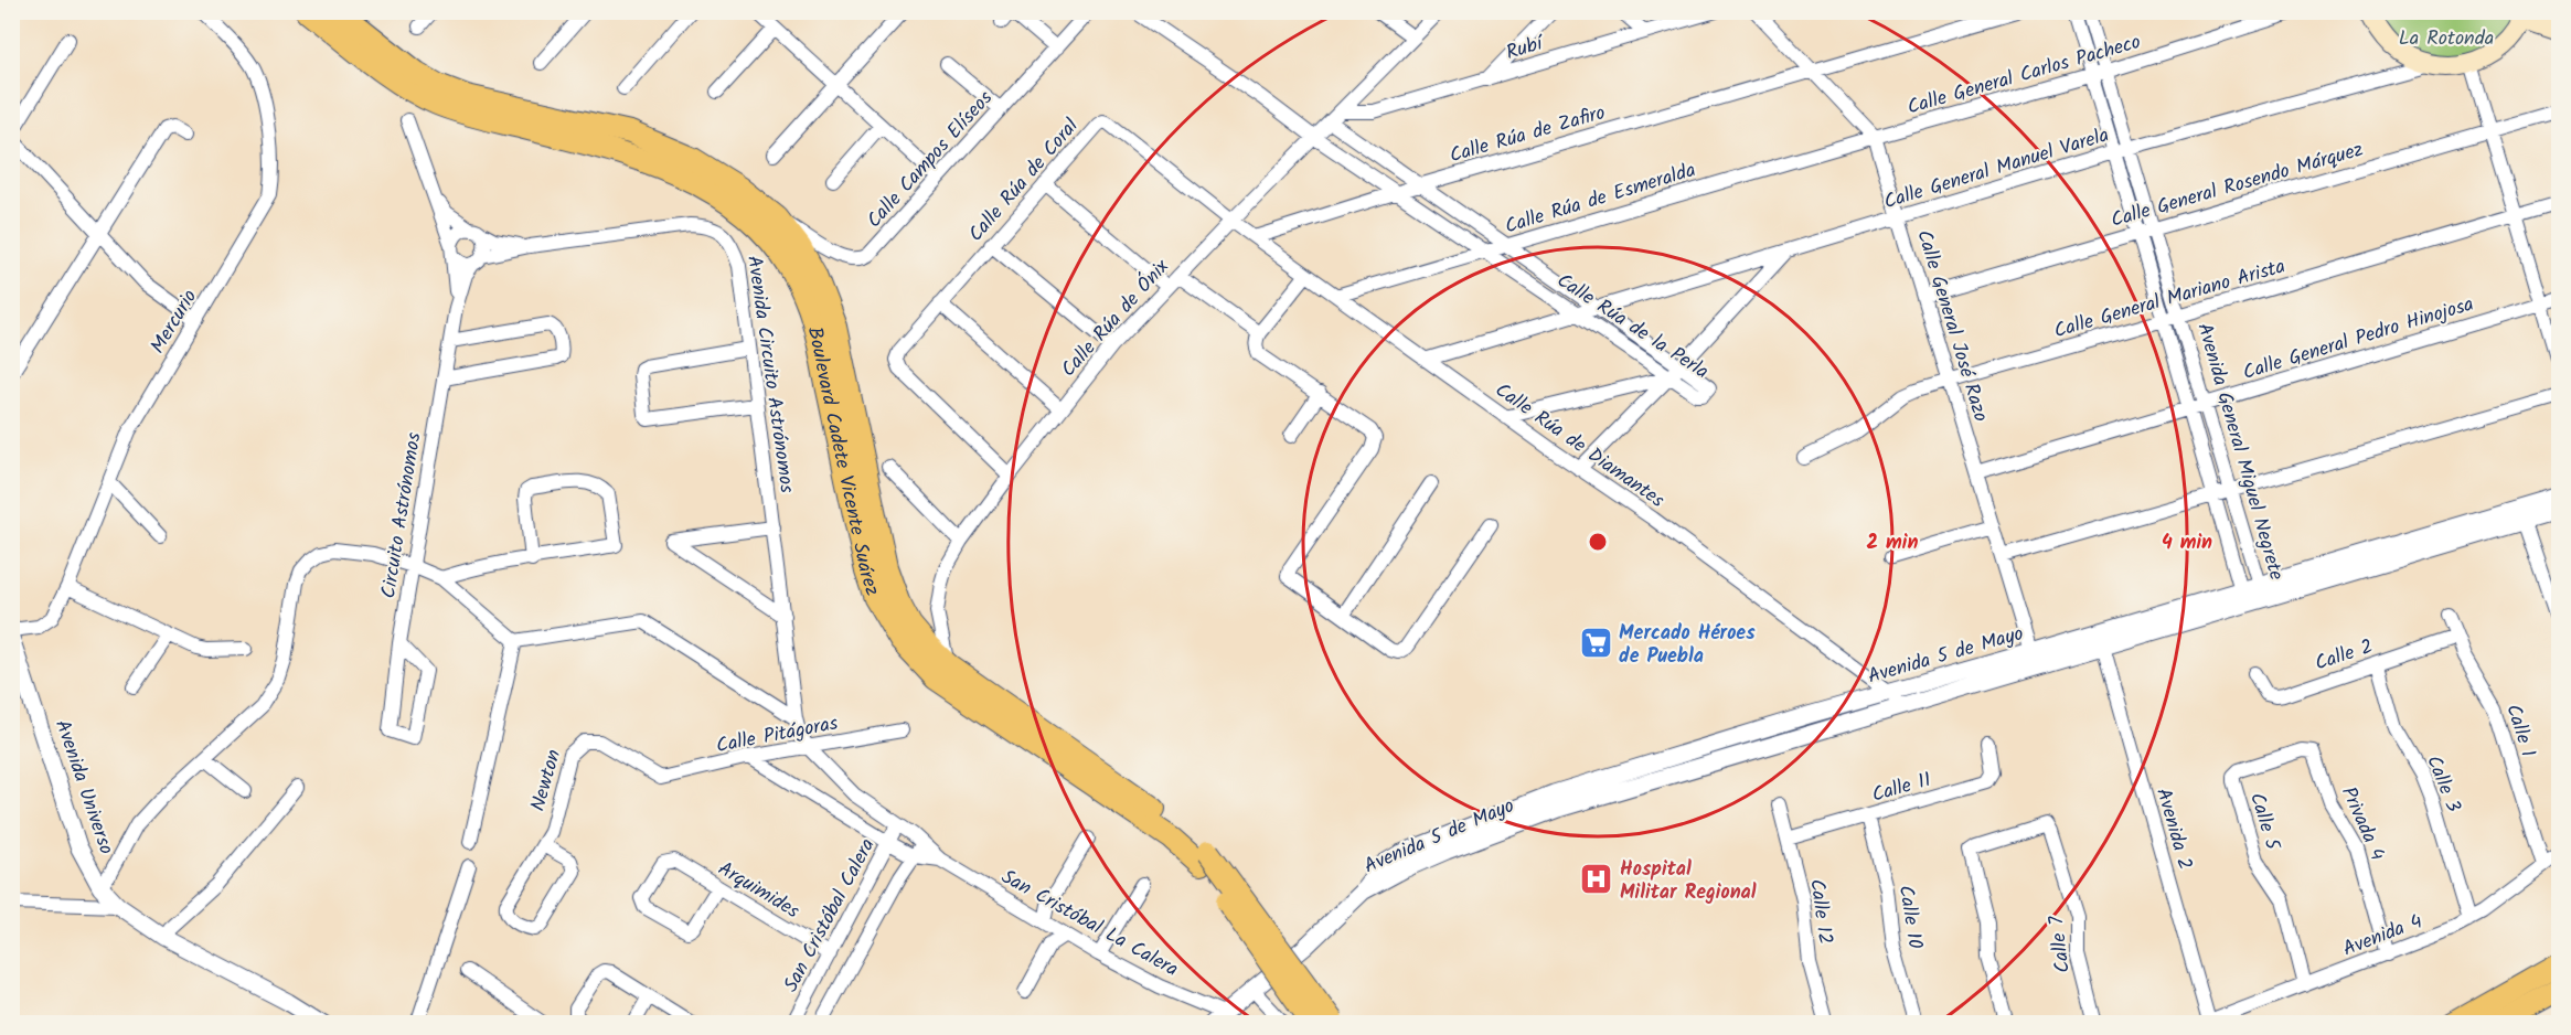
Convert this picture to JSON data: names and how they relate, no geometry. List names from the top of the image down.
{
  "streets": {
    "main road": ["Boulevard Cadete Vicente Suárez"],
    "street": [
      "Rubí",
      "Calle General Carlos Pacheco",
      "Calle Rúa de Zafiro",
      "Calle Campos Elíseos",
      "Calle General Manuel Varela",
      "Calle Rúa de Coral",
      "Calle General Rosendo Márquez",
      "Calle Rúa de Esmeralda",
      "Calle General Mariano Arista",
      "Calle Rúa de Ónix",
      "Mercurio",
      "Calle Rúa de la Perla",
      "Calle General José Razo",
      "Calle General Pedro Hinojosa",
      "Avenida Circuito Astrónomos",
      "Calle Rúa de Diamantes",
      "Avenida General Miguel Negrete",
      "Circuito Astrónomos",
      "Avenida 5 de Mayo",
      "Calle 2",
      "Calle 1",
      "Calle Pitágoras",
      "Newton",
      "Calle 3",
      "Avenida Universo",
      "Calle 11",
      "Calle 5",
      "Privada 4",
      "Avenida 2",
      "Arquimides",
      "Calle 12",
      "San Cristóbal Calera",
      "Calle 10",
      "San Cristóbal La Calera",
      "Avenida 4",
      "Calle 7"
    ]
  },
  "crossings": [
    ["Rubí", "Calle Rúa de Ónix"],
    ["Calle General Carlos Pacheco", "Calle Rúa de Esmeralda"],
    ["Calle General Carlos Pacheco", "Calle General José Razo"],
    ["Calle General Carlos Pacheco", "Avenida General Miguel Negrete"],
    ["Calle Rúa de Zafiro", "Calle Rúa de la Perla"],
    ["Calle Rúa de Zafiro", "Calle General José Razo"],
    ["Calle Rúa de Zafiro", "Calle Rúa de Diamantes"],
    ["Calle Campos Elíseos", "Boulevard Cadete Vicente Suárez"],
    ["Calle General Manuel Varela", "Calle Rúa de la Perla"],
    ["Calle General Manuel Varela", "Calle General José Razo"],
    ["Calle General Manuel Varela", "Calle Rúa de Diamantes"],
    ["Calle General Manuel Varela", "Avenida General Miguel Negrete"],
    ["Calle Rúa de Coral", "Calle Rúa de Ónix"],
    ["Calle Rúa de Coral", "Calle Rúa de Diamantes"],
    ["Calle General Rosendo Márquez", "Calle General José Razo"],
    ["Calle General Rosendo Márquez", "Avenida General Miguel Negrete"],
    ["Calle Rúa de Esmeralda", "Calle Rúa de la Perla"],
    ["Calle Rúa de Esmeralda", "Calle General José Razo"],
    ["Calle Rúa de Esmeralda", "Calle Rúa de Diamantes"],
    ["Calle General Mariano Arista", "Calle General José Razo"],
    ["Calle General Mariano Arista", "Avenida General Miguel Negrete"],
    ["Calle Rúa de Ónix", "Calle Rúa de la Perla"],
    ["Calle Rúa de Ónix", "Calle Rúa de Diamantes"],
    ["Calle Rúa de Ónix", "Boulevard Cadete Vicente Suárez"],
    ["Calle General José Razo", "Calle General Pedro Hinojosa"],
    ["Calle General José Razo", "Avenida 5 de Mayo"],
    ["Calle General Pedro Hinojosa", "Avenida General Miguel Negrete"],
    ["Avenida Circuito Astrónomos", "Circuito Astrónomos"],
    ["Avenida Circuito Astrónomos", "Calle Pitágoras"],
    ["Avenida Circuito Astrónomos", "San Cristóbal Calera"],
    ["Avenida Circuito Astrónomos", "San Cristóbal La Calera"],
    ["Calle Rúa de Diamantes", "Avenida 5 de Mayo"],
    ["Avenida General Miguel Negrete", "Avenida 5 de Mayo"],
    ["Avenida 5 de Mayo", "Avenida 2"],
    ["Avenida 5 de Mayo", "San Cristóbal La Calera"],
    ["Calle 2", "Calle 1"],
    ["Calle 2", "Calle 3"],
    ["Calle 1", "Avenida 4"],
    ["Calle Pitágoras", "Newton"],
    ["Calle 3", "Avenida 4"],
    ["Calle 11", "Calle 12"],
    ["Calle 11", "Calle 10"],
    ["Calle 5", "Privada 4"],
    ["Calle 5", "Avenida 4"],
    ["Privada 4", "Avenida 4"],
    ["Avenida 2", "Avenida 4"],
    ["Arquimides", "San Cristóbal Calera"]
  ],
  "parks": ["La Rotonda"],
  "places": {
    "supermarket": ["Mercado Héroes de Puebla"],
    "hospital": ["Hospital Militar Regional"]
  },
  "rings": ["2 min", "4 min"]
}
